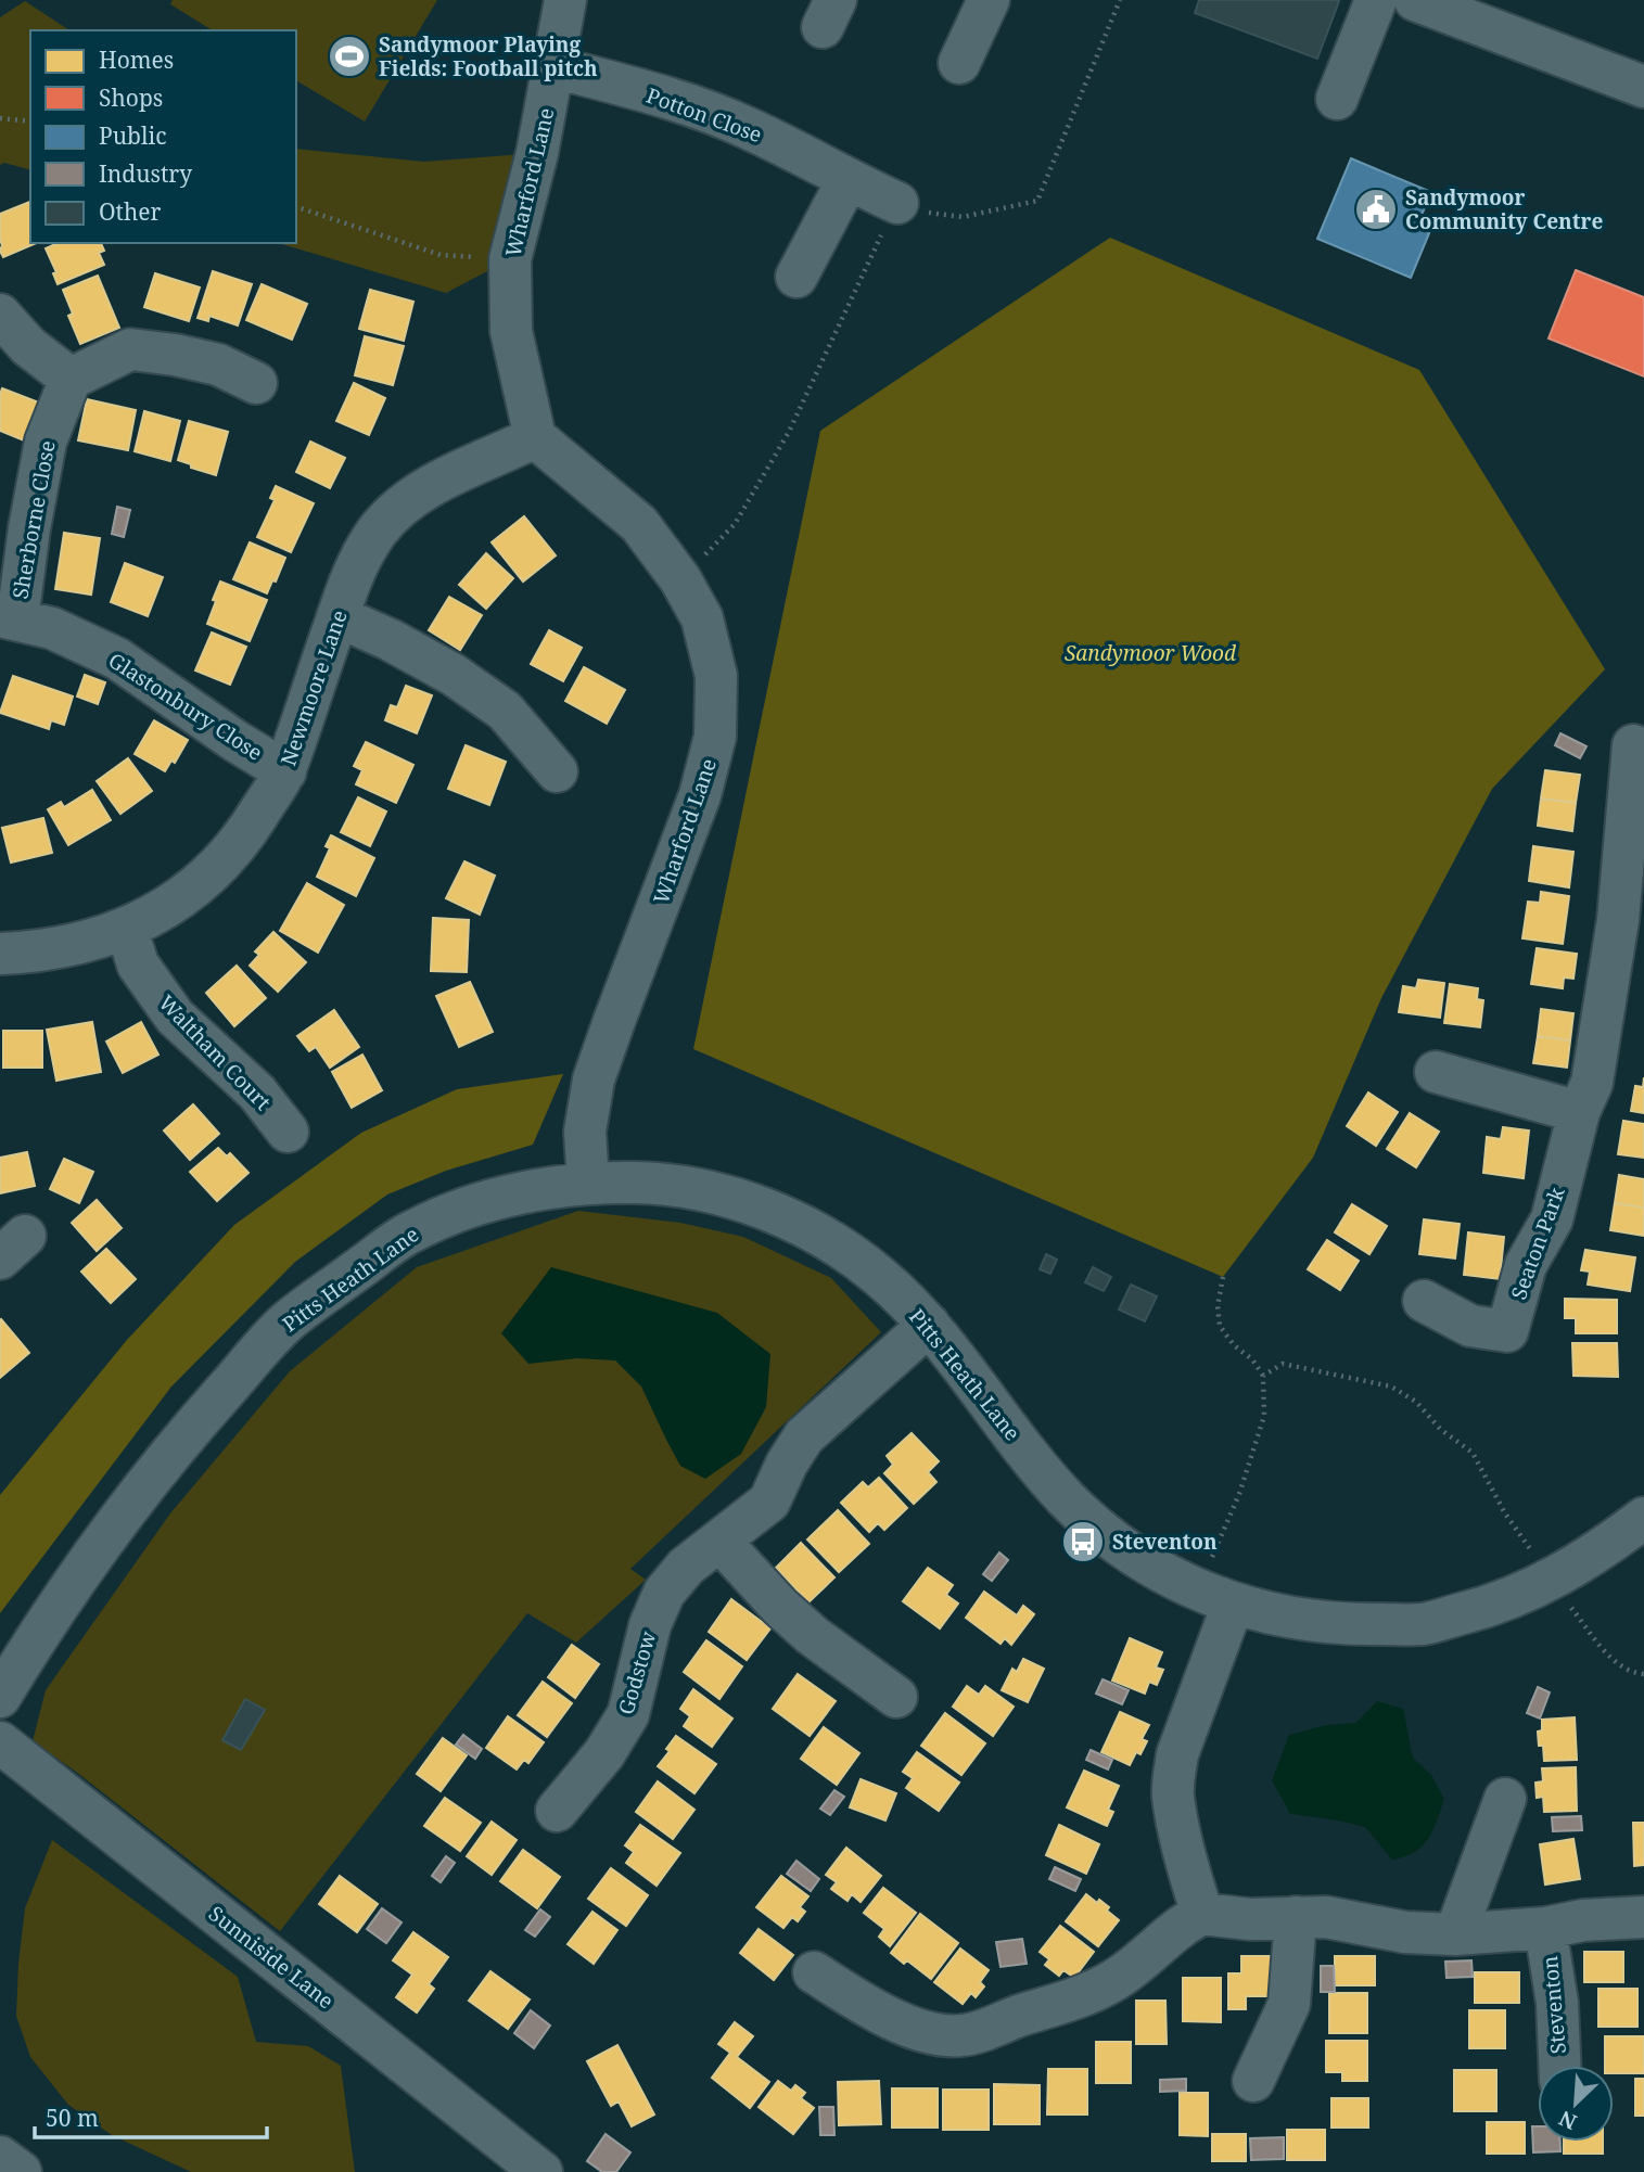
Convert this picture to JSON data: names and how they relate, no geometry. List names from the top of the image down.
{
  "streets": {
    "street": [
      "Potton Close",
      "Wharford Lane",
      "Sherborne Close",
      "Newmoore Lane",
      "Glastonbury Close",
      "Waltham Court",
      "Seaton Park",
      "Pitts Heath Lane",
      "Godstow",
      "Sunniside Lane",
      "Steventon"
    ]
  },
  "crossings": [
    ["Potton Close", "Wharford Lane"],
    ["Wharford Lane", "Newmoore Lane"],
    ["Wharford Lane", "Pitts Heath Lane"],
    ["Sherborne Close", "Glastonbury Close"],
    ["Newmoore Lane", "Glastonbury Close"],
    ["Newmoore Lane", "Waltham Court"],
    ["Pitts Heath Lane", "Godstow"]
  ],
  "parks": ["Sandymoor Wood"],
  "places": {
    "sports": ["Sandymoor Playing Fields: Football pitch"],
    "public building": ["Sandymoor Community Centre"],
    "bus stop": ["Steventon"]
  },
  "legend": [
    "Homes",
    "Shops",
    "Public",
    "Industry",
    "Other"
  ],
  "scale_bar": "50 m",
  "north": "bottom left"
}
